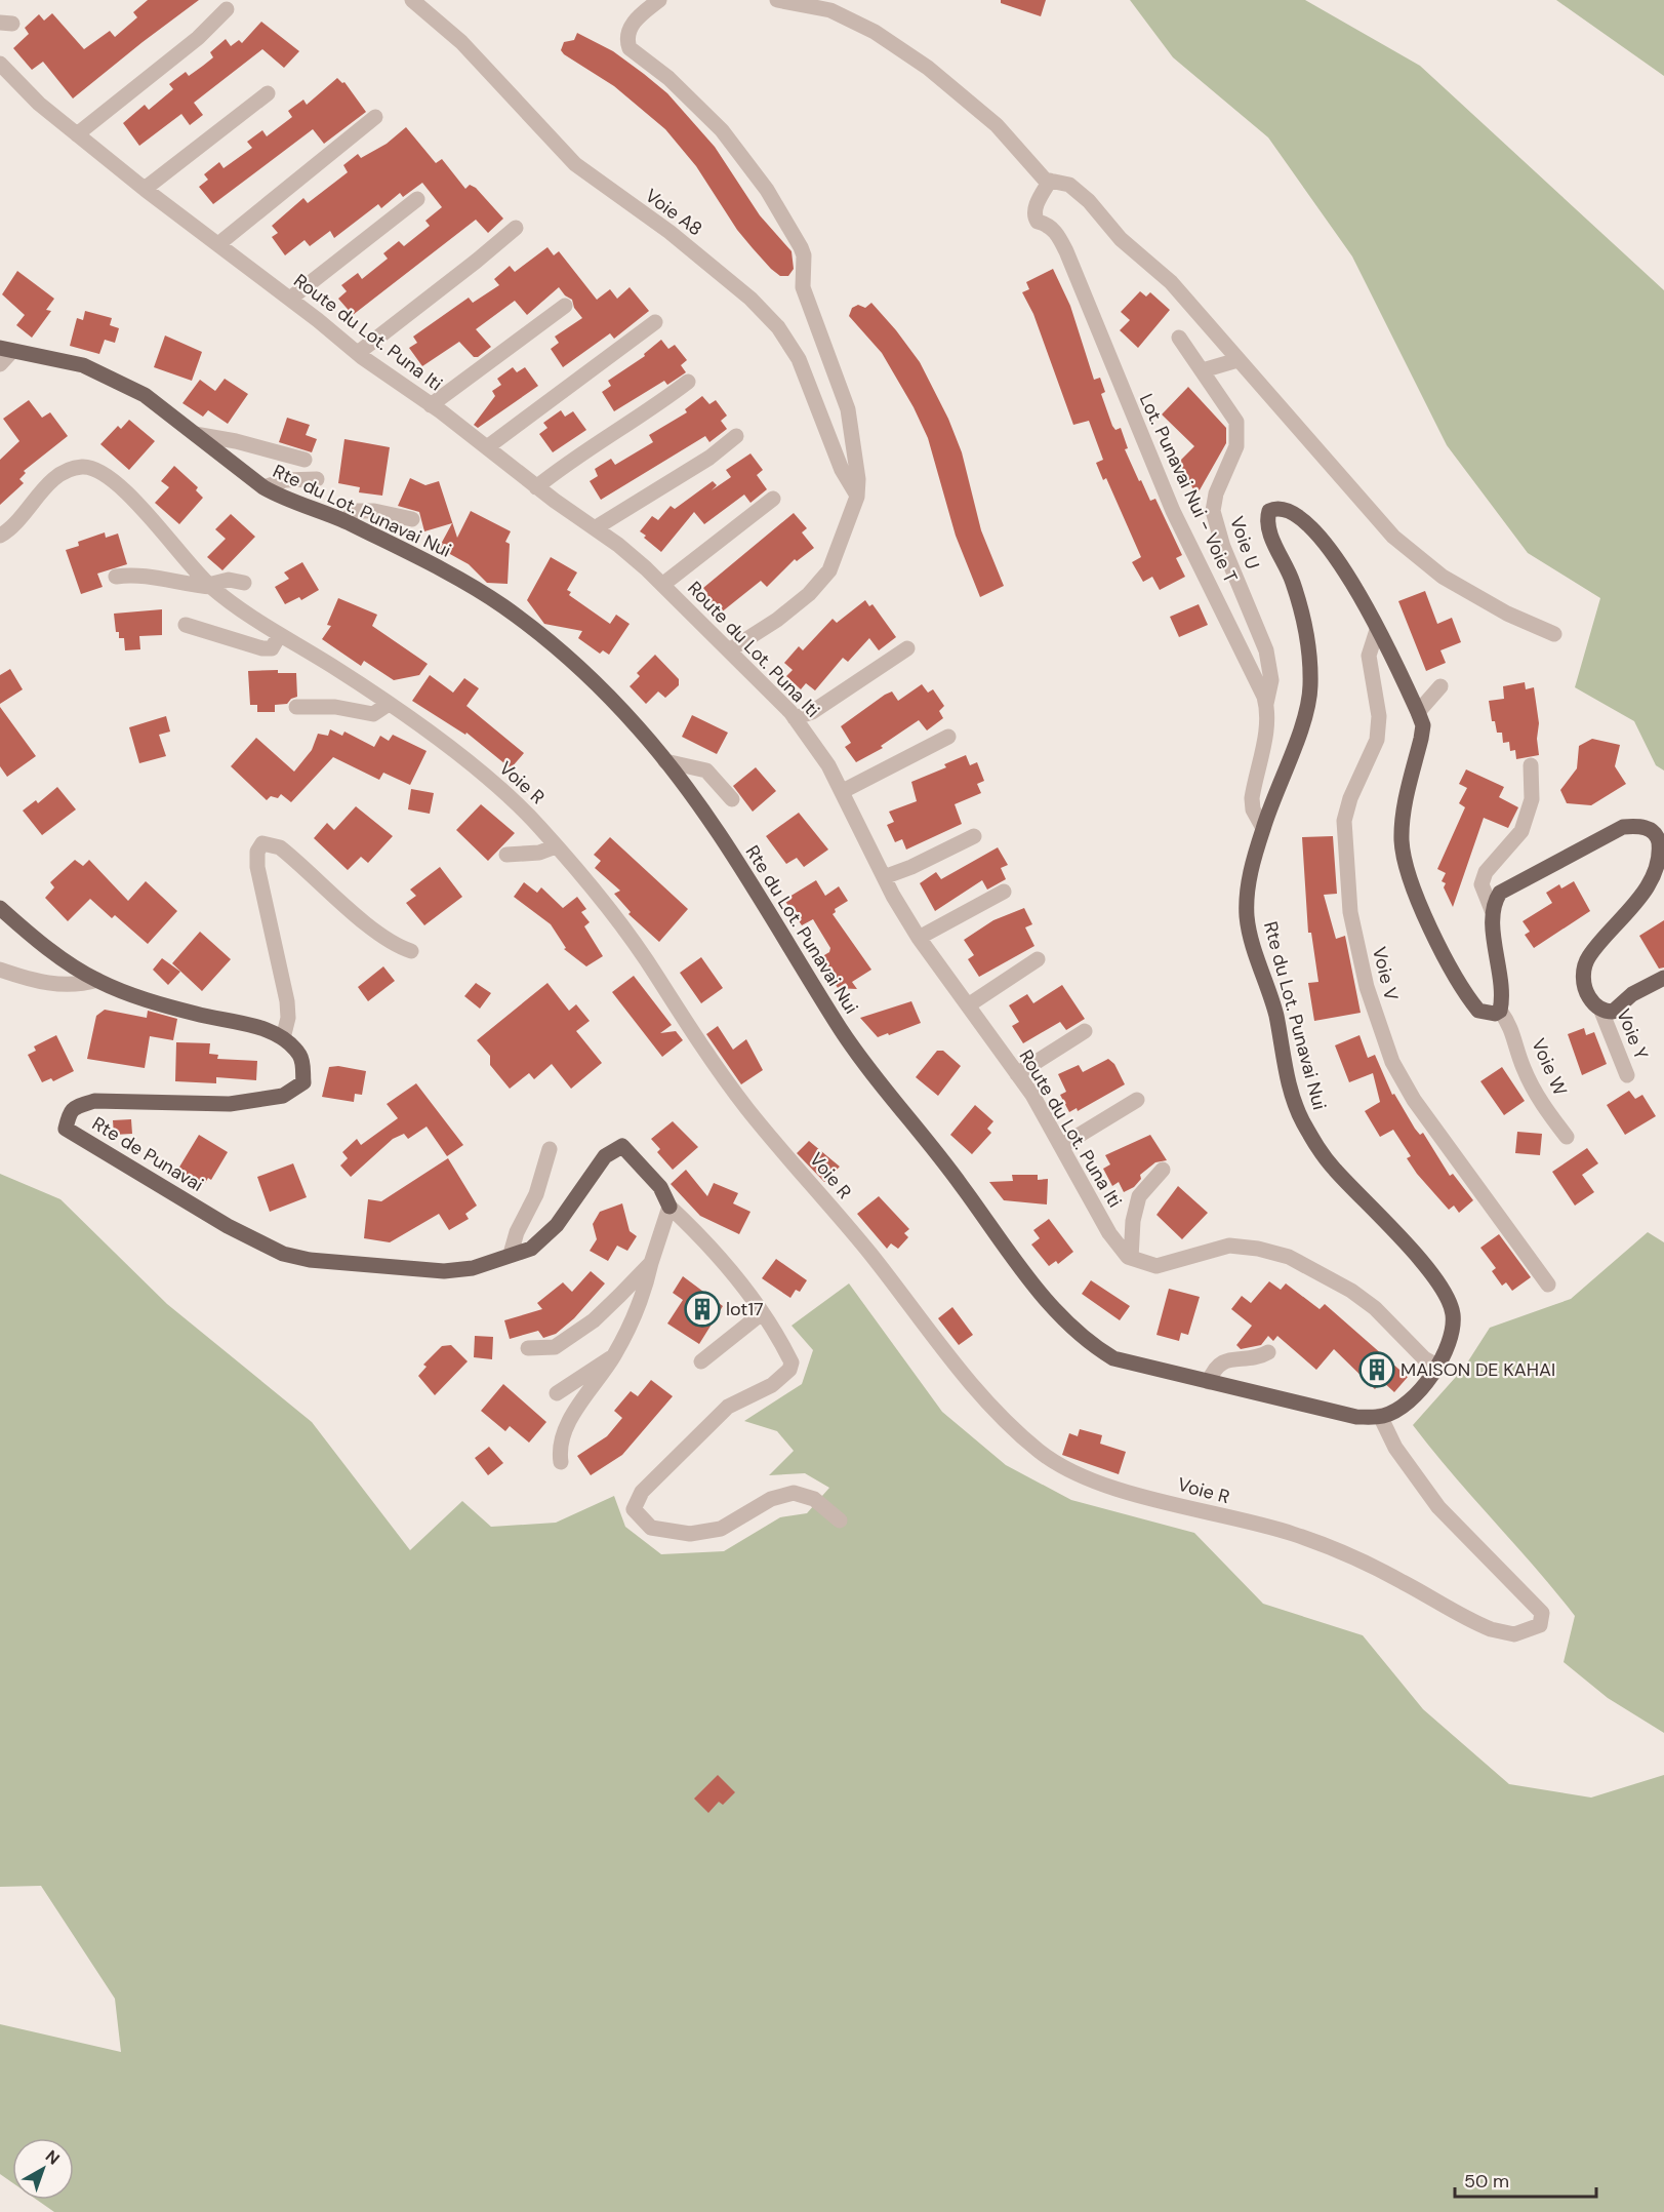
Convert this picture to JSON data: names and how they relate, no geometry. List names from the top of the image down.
{
  "streets": {
    "main road": ["Rte du Lot. Punavai Nui", "Rte de Punavai"],
    "street": [
      "Voie A8",
      "Route du Lot. Puna Iti",
      "Lot. Punavai Nui - Voie T",
      "Voie U",
      "Voie R",
      "Voie V",
      "Voie Y",
      "Voie W"
    ]
  },
  "crossings": [
    ["Lot. Punavai Nui - Voie T", "Rte du Lot. Punavai Nui"],
    ["Lot. Punavai Nui - Voie T", "Voie U"],
    ["Rte du Lot. Punavai Nui", "Voie R"],
    ["Rte du Lot. Punavai Nui", "Voie V"],
    ["Rte du Lot. Punavai Nui", "Voie W"]
  ],
  "places": {
    "building": ["lot17", "MAISON DE KAHAI"]
  },
  "scale_bar": "50 m",
  "north": "top right"
}
